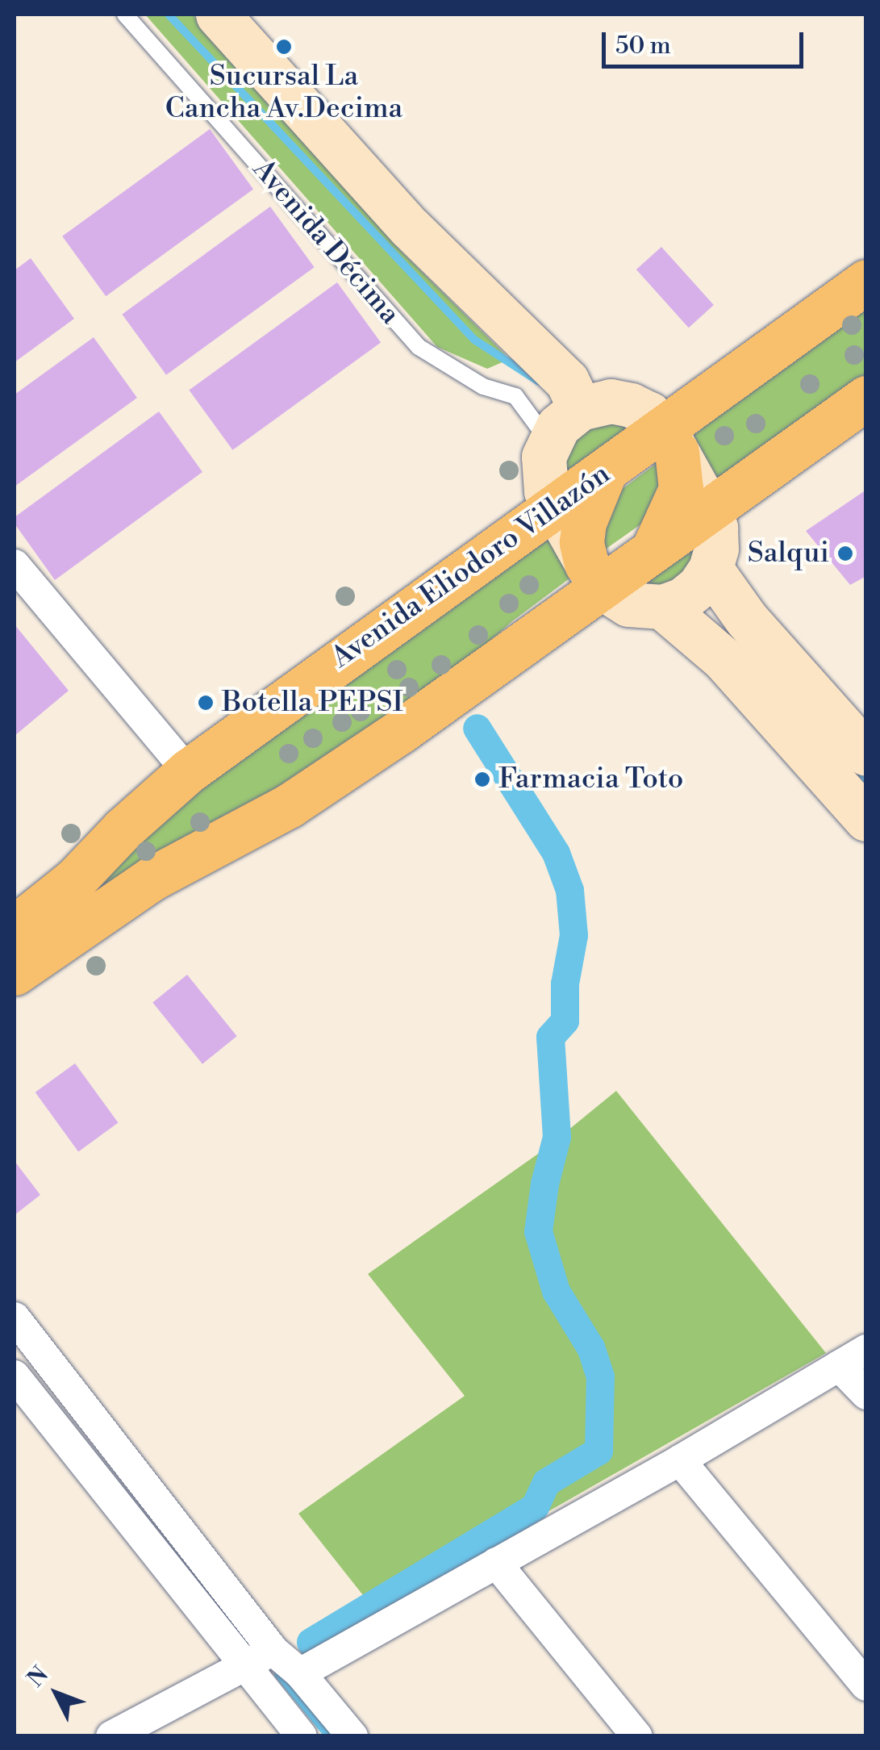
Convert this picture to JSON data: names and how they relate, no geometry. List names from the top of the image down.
{
  "streets": {
    "highway": ["Avenida Eliodoro Villazón"],
    "lane": ["Avenida Décima"]
  },
  "places": [
    "Sucursal La Cancha Av.Decima",
    "Salqui",
    "Botella PEPSI",
    "Farmacia Toto"
  ],
  "scale_bar": "50 m",
  "north": "top left"
}
